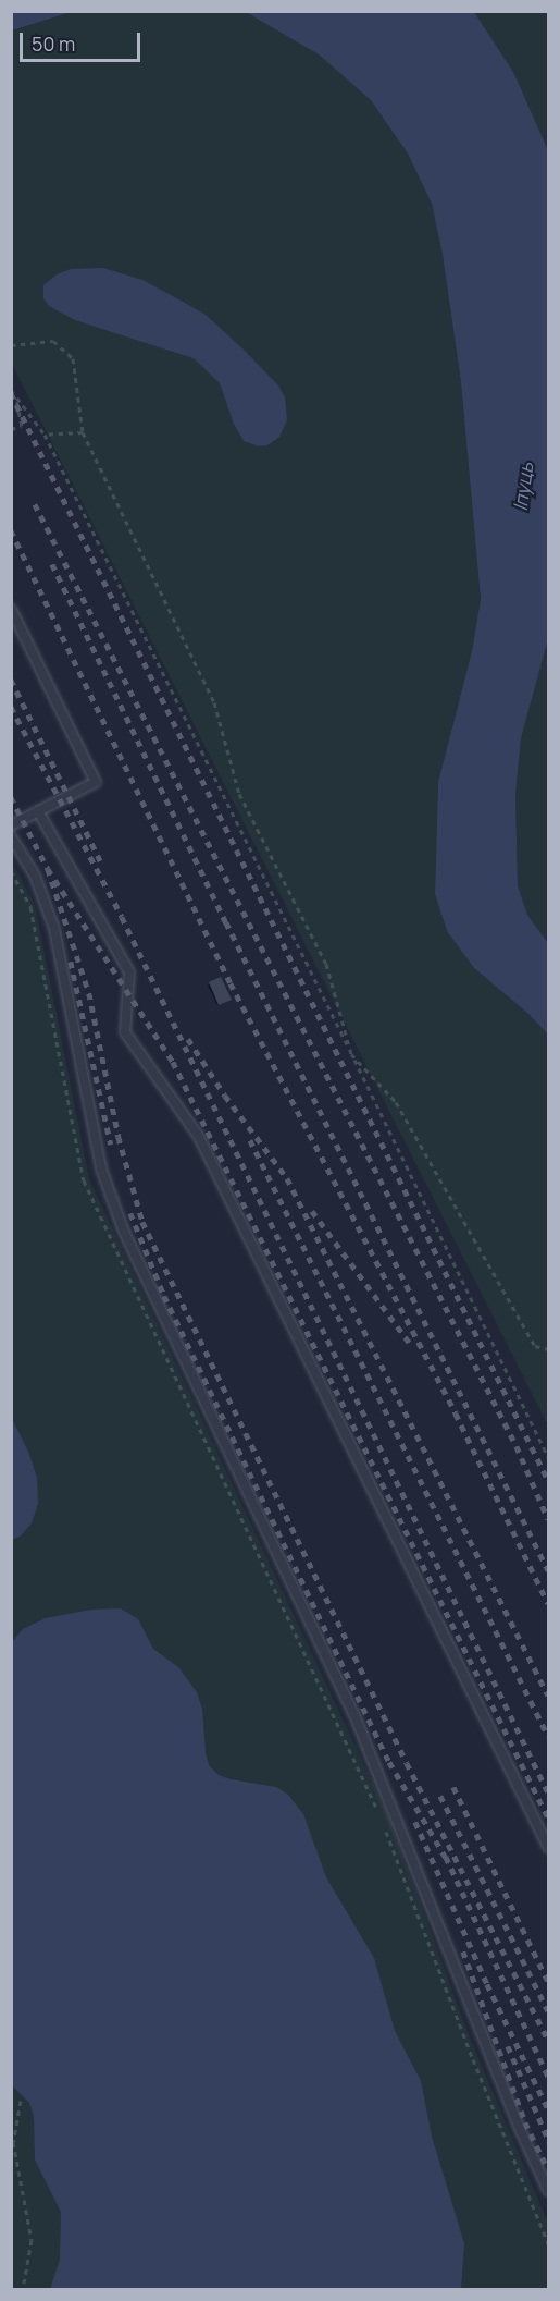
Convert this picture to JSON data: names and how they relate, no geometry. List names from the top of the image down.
{
  "water": ["Іпуць"],
  "scale_bar": "50 m"
}
